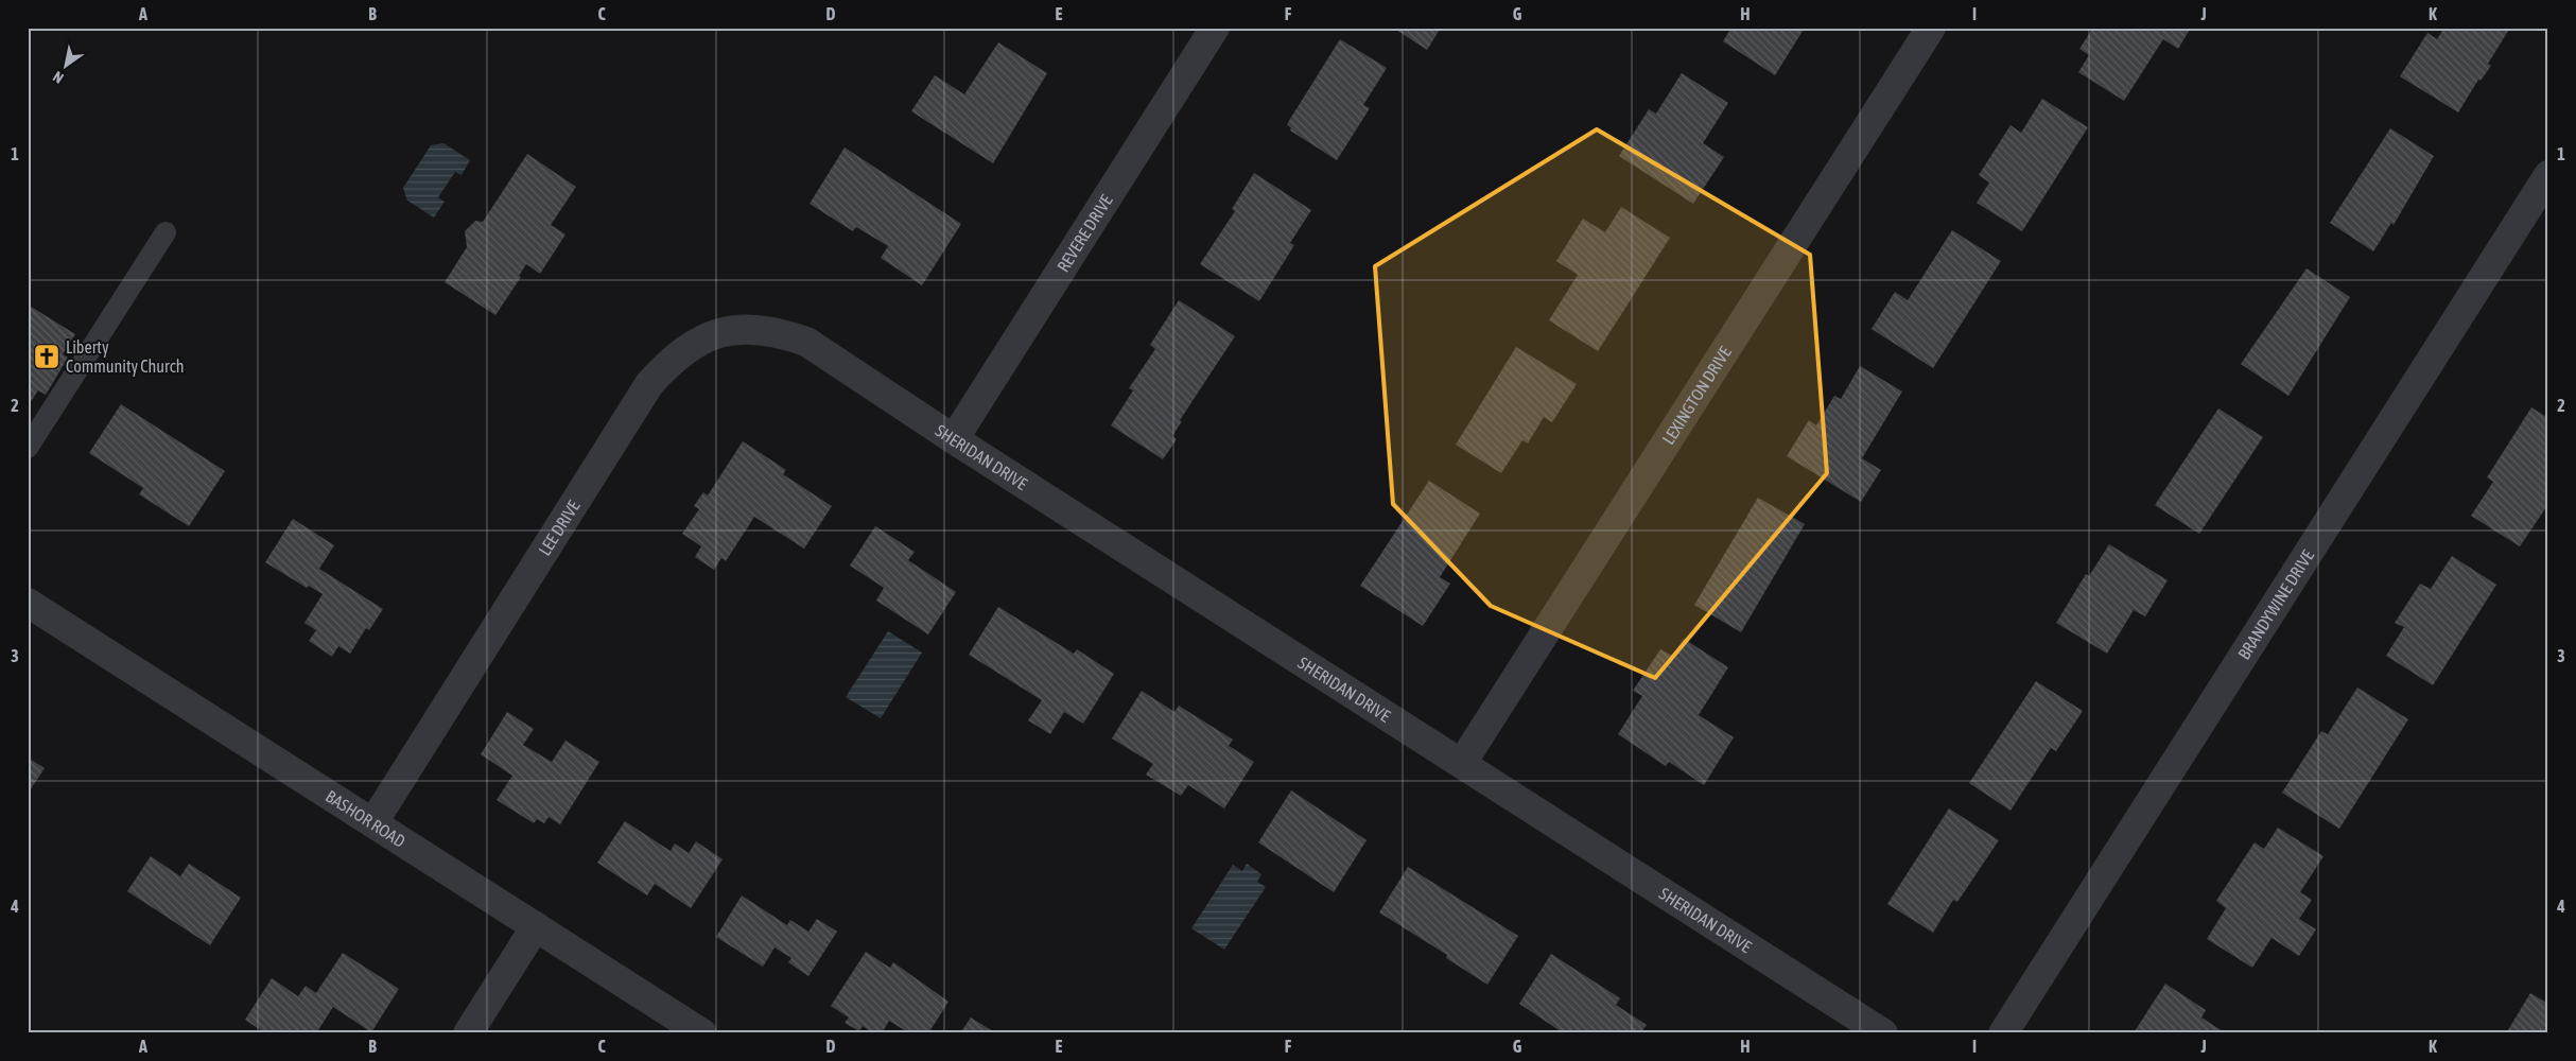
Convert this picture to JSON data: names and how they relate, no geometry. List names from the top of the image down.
{
  "streets": {
    "street": [
      "REVERE DRIVE",
      "LEXINGTON DRIVE",
      "SHERIDAN DRIVE",
      "LEE DRIVE",
      "BRANDYWINE DRIVE",
      "BASHOR ROAD"
    ]
  },
  "crossings": [
    ["REVERE DRIVE", "SHERIDAN DRIVE"],
    ["LEXINGTON DRIVE", "SHERIDAN DRIVE"],
    ["SHERIDAN DRIVE", "LEE DRIVE"],
    ["LEE DRIVE", "BASHOR ROAD"]
  ],
  "places": {
    "church": ["Liberty Community Church"]
  },
  "north": "bottom left",
  "grid": {
    "columns": [
      "A",
      "B",
      "C",
      "D",
      "E",
      "F",
      "G",
      "H",
      "I",
      "J",
      "K"
    ],
    "rows": [
      "1",
      "2",
      "3",
      "4"
    ]
  }
}
